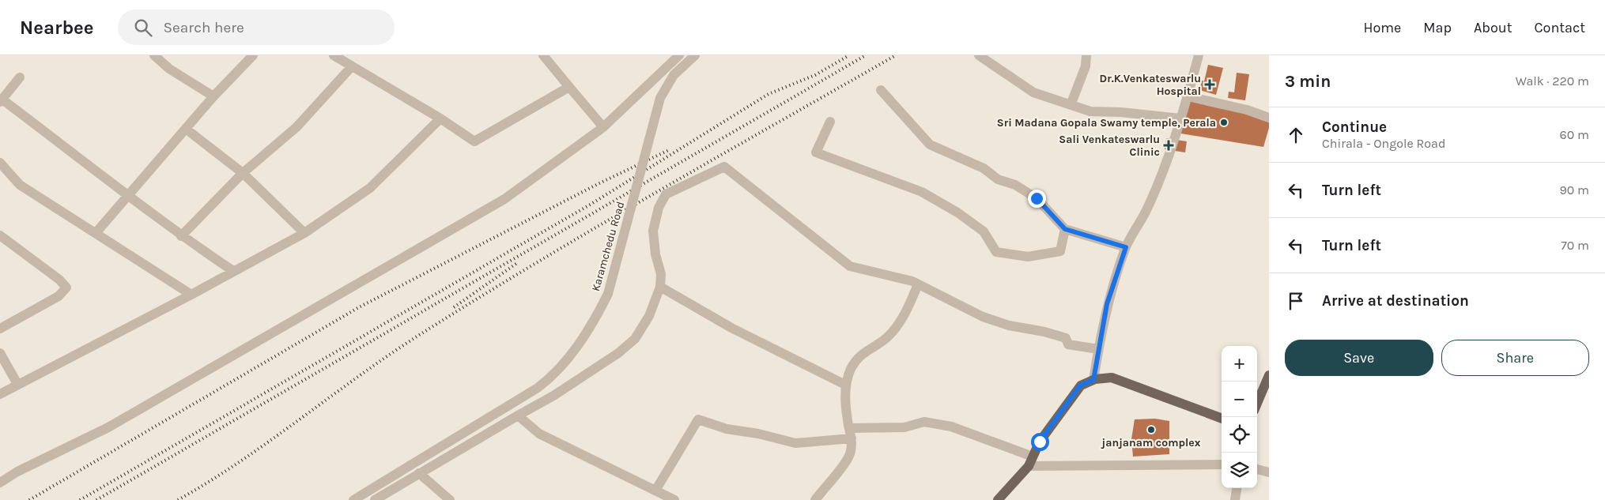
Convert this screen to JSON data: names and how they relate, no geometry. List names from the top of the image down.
{
  "streets": {
    "street": ["Karamchedu Road"]
  },
  "places": {
    "health": ["Dr.K.Venkateswarlu Hospital", "Sali Venkateswarlu Clinic"],
    "other": ["Sri Madana Gopala Swamy temple, Perala", "janjanam complex"]
  },
  "page": {
    "header": "Nearbee",
    "search": "Search here",
    "nav": [
      "Home",
      "Map",
      "About",
      "Contact"
    ],
    "heading": ["3 min", "Walk · 220 m"],
    "list": [
      ["Continue", "Chirala - Ongole Road", "60 m"],
      ["Turn left", "90 m"],
      ["Turn left", "70 m"],
      "Arrive at destination"
    ],
    "buttons": ["Save", "Share"],
    "map_buttons": ["+", "−"]
  }
}
